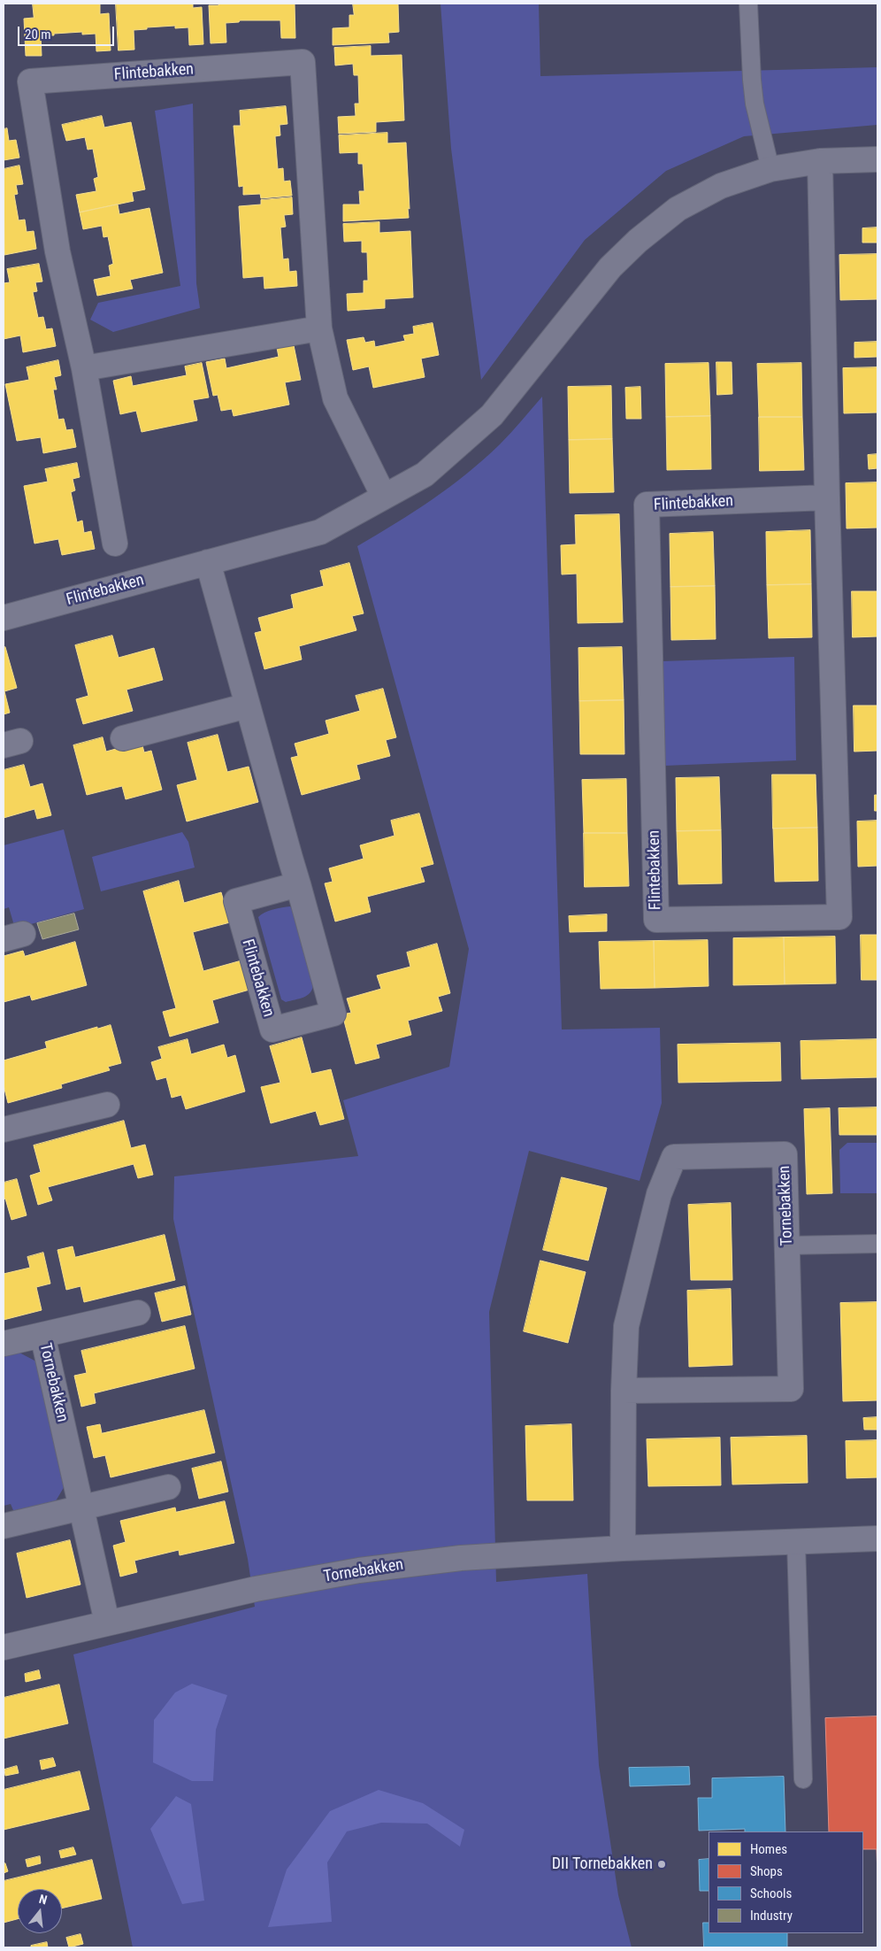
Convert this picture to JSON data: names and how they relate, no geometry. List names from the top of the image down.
{
  "streets": {
    "street": ["Flintebakken", "Tornebakken"]
  },
  "places": ["DII Tornebakken"],
  "legend": [
    "Homes",
    "Shops",
    "Schools",
    "Industry"
  ],
  "scale_bar": "20 m",
  "north": "top"
}
